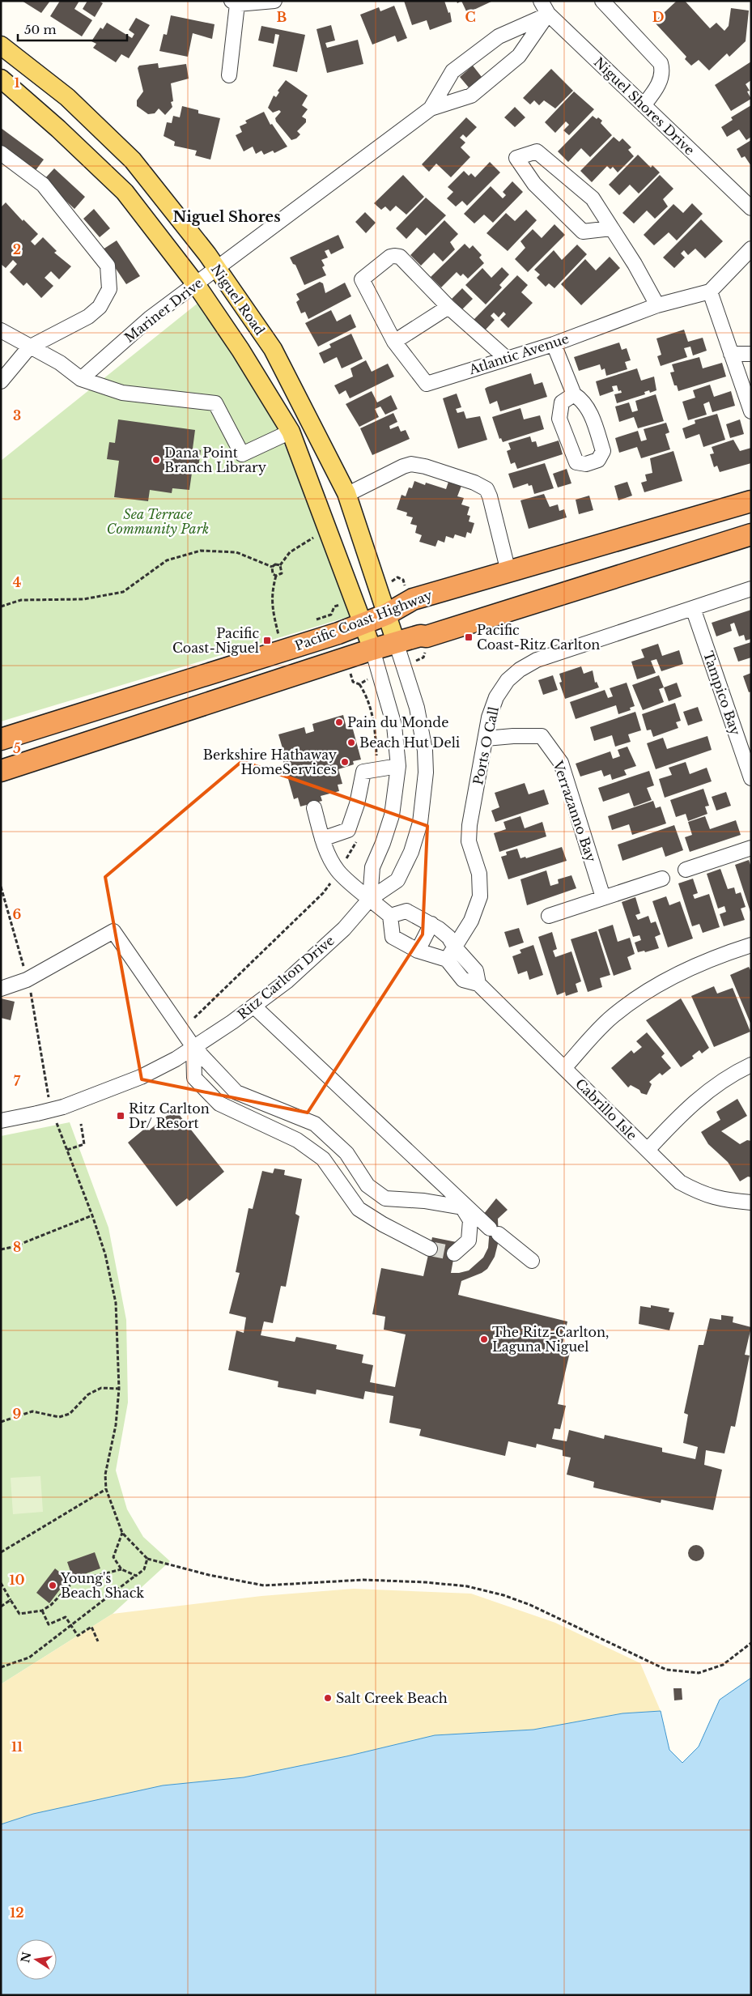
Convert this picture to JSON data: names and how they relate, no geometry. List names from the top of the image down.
{
  "streets": {
    "highway": ["Pacific Coast Highway"],
    "main road": ["Niguel Road"],
    "street": [
      "Niguel Shores Drive",
      "Mariner Drive",
      "Atlantic Avenue",
      "Tampico Bay",
      "Ports O Call",
      "Verrazanno Bay",
      "Ritz Carlton Drive",
      "Cabrillo Isle"
    ]
  },
  "crossings": [
    ["Niguel Shores Drive", "Mariner Drive"],
    ["Niguel Road", "Mariner Drive"],
    ["Niguel Road", "Pacific Coast Highway"],
    ["Niguel Road", "Ritz Carlton Drive"],
    ["Pacific Coast Highway", "Ritz Carlton Drive"],
    ["Tampico Bay", "Ports O Call"],
    ["Ports O Call", "Verrazanno Bay"],
    ["Ports O Call", "Cabrillo Isle"]
  ],
  "districts": ["Niguel Shores"],
  "parks": ["Sea Terrace Community Park"],
  "places": {
    "other": [
      "Dana Point Branch Library",
      "Pain du Monde",
      "Beach Hut Deli",
      "Berkshire Hathaway HomeServices",
      "The Ritz-Carlton, Laguna Niguel",
      "Young's Beach Shack",
      "Salt Creek Beach"
    ],
    "transit": ["Pacific Coast-Ritz Carlton", "Pacific Coast-Niguel", "Ritz Carlton Dr/ Resort"]
  },
  "scale_bar": "50 m",
  "north": "left",
  "grid": {
    "columns": ["B", "C", "D"],
    "rows": [
      "1",
      "2",
      "3",
      "4",
      "5",
      "6",
      "7",
      "8",
      "9",
      "10",
      "11",
      "12"
    ]
  }
}
